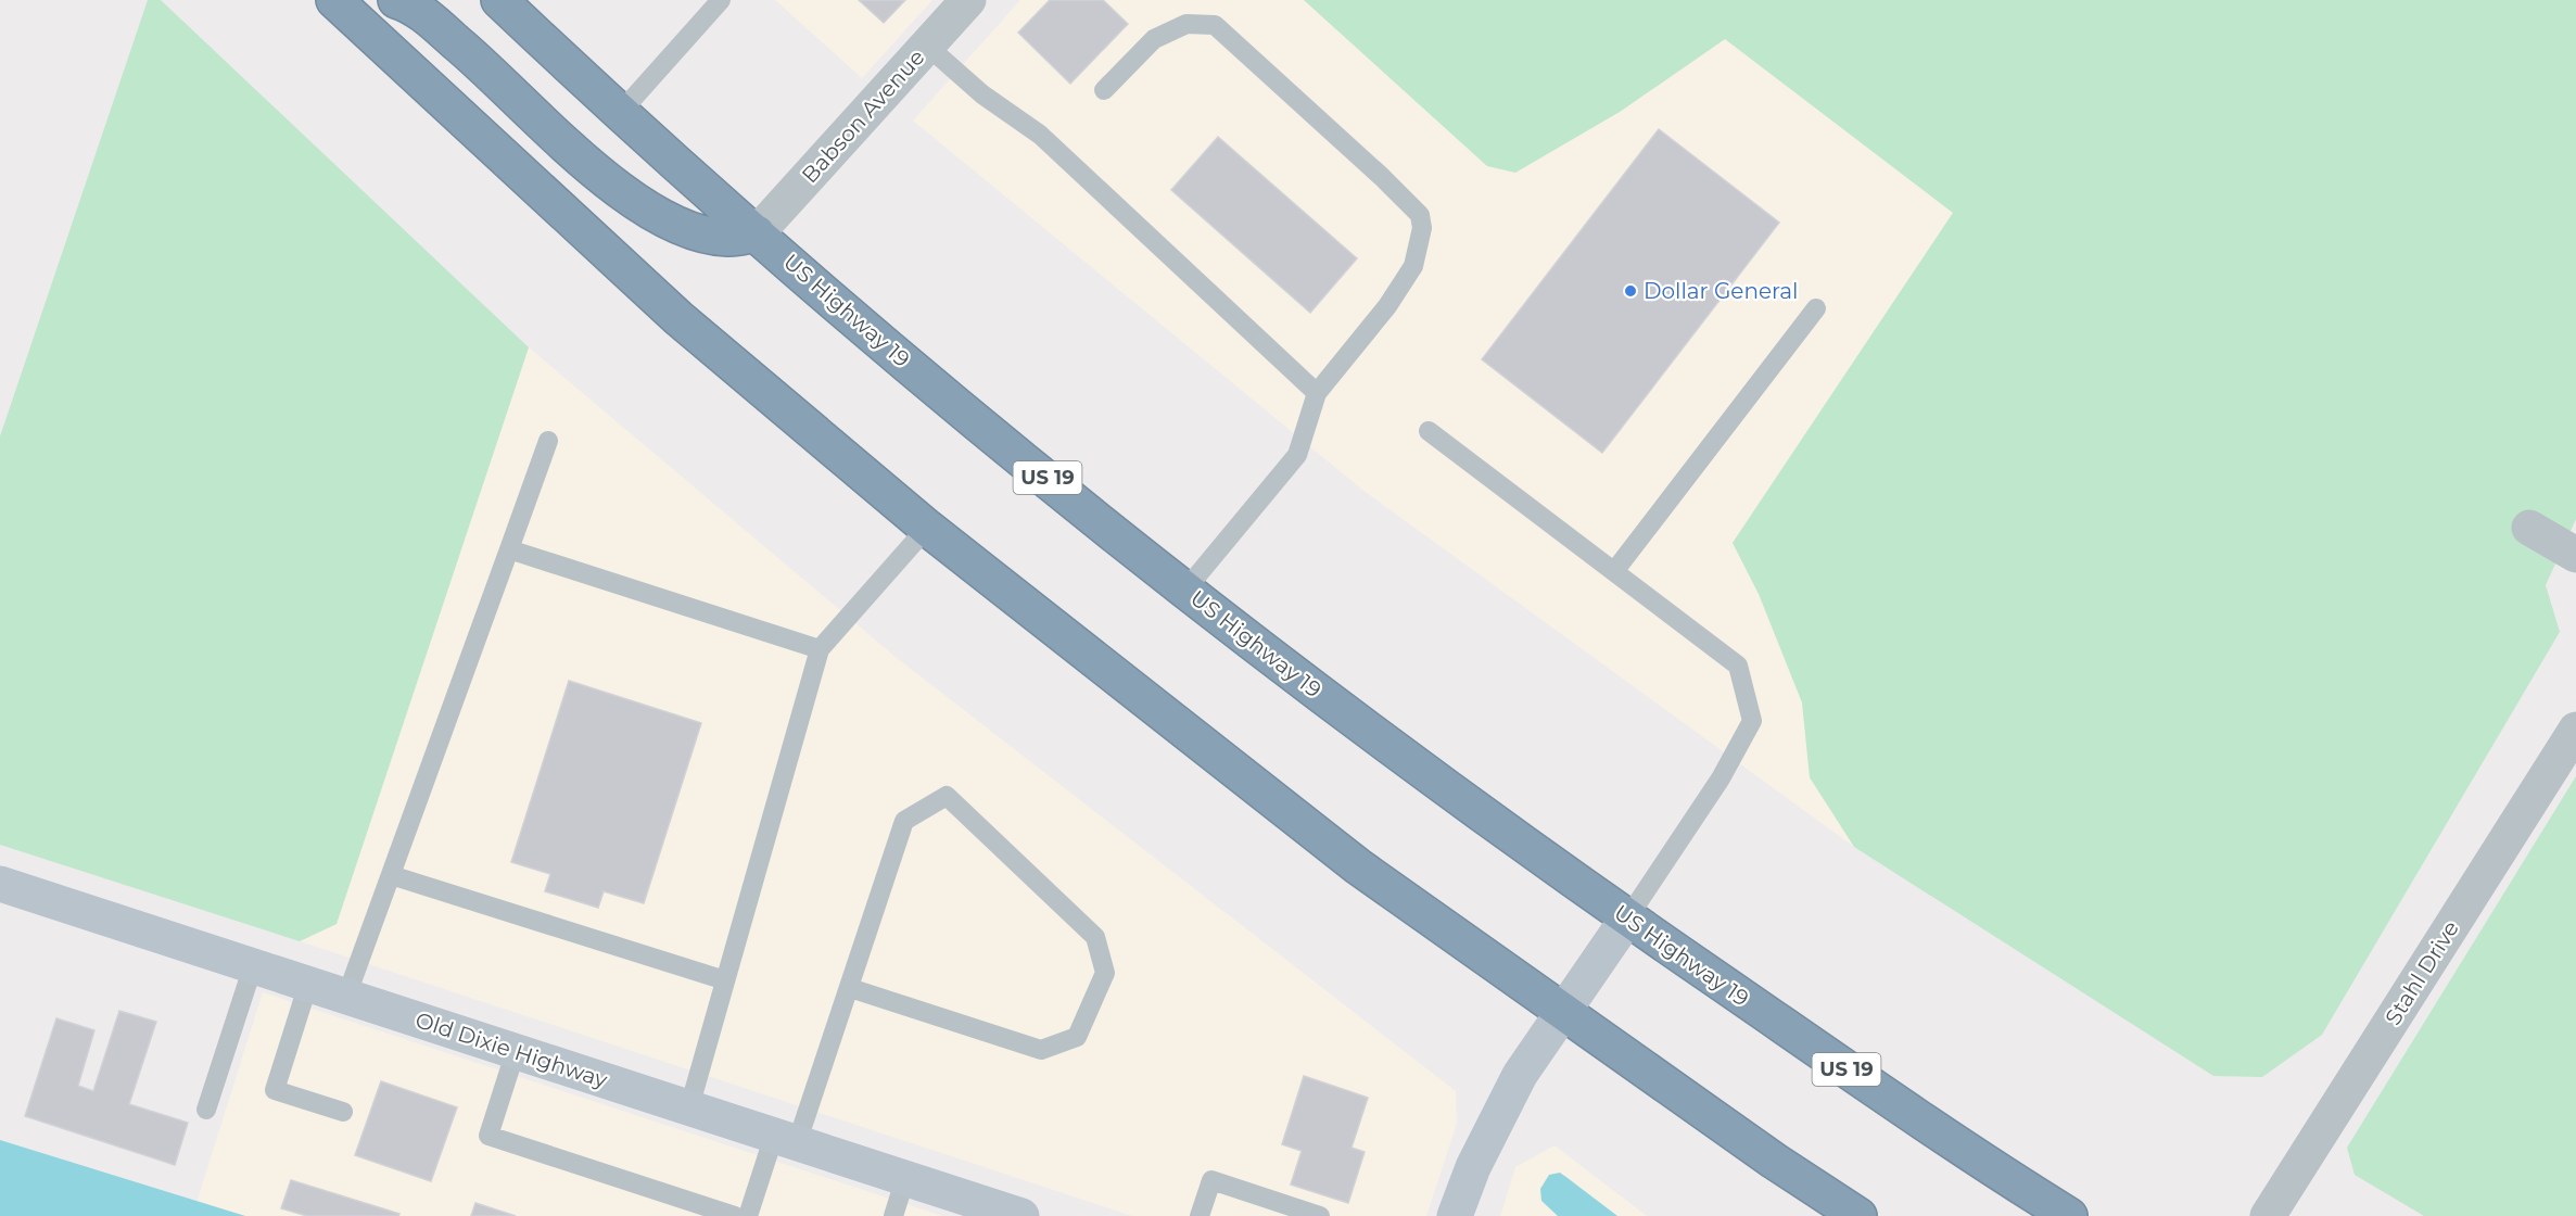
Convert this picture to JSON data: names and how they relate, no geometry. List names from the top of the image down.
{
  "streets": {
    "highway": ["US Highway 19", "US 19"],
    "street": ["Babson Avenue", "Stahl Drive", "Old Dixie Highway"]
  },
  "crossings": [
    ["Babson Avenue", "US Highway 19"]
  ],
  "places": ["Dollar General"]
}
